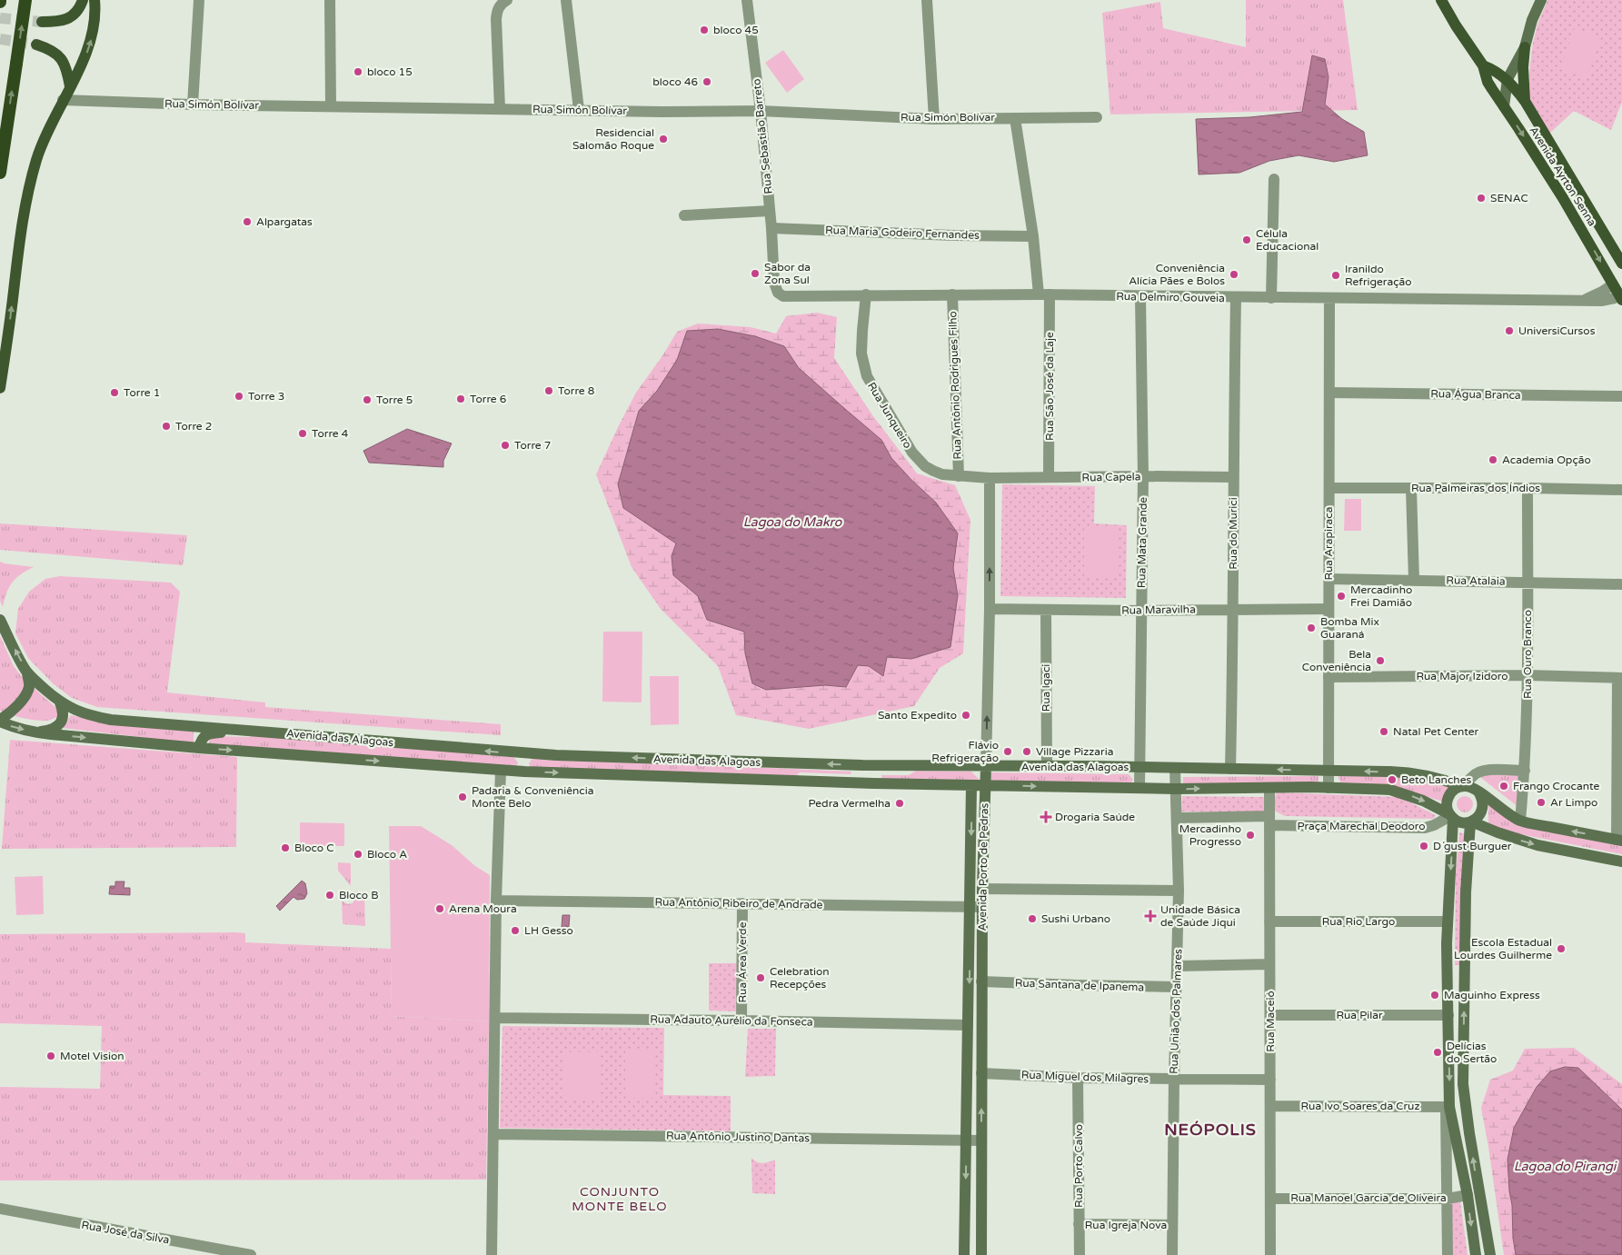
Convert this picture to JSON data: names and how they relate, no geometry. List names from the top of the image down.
{
  "streets": {
    "main road": ["Avenida Ayrton Senna", "Avenida das Alagoas", "Avenida Porto de Pedras"],
    "street": [
      "Rua Simón Bolívar",
      "Rua Sebastião Barreto",
      "Rua Maria Godeiro Fernandes",
      "Rua Delmiro Gouveia",
      "Rua Antônio Rodrigues Filho",
      "Rua São José da Laje",
      "Rua Água Branca",
      "Rua Junqueiro",
      "Rua Capela",
      "Rua Palmeiras dos Índios",
      "Rua do Murici",
      "Rua Mata Grande",
      "Rua Arapiraca",
      "Rua Atalaia",
      "Rua Maravilha",
      "Rua Ouro Branco",
      "Rua Major Izidoro",
      "Rua Igaci",
      "Praça Marechal Deodoro",
      "Rua Antônio Ribeiro de Andrade",
      "Rua Rio Largo",
      "Rua Área Verde",
      "Rua Santana de Ipanema",
      "Rua União dos Palmares",
      "Rua Pilar",
      "Rua Adauto Aurélio da Fonseca",
      "Rua Maceió",
      "Rua Miguel dos Milagres",
      "Rua Ivo Soares da Cruz",
      "Rua Antônio Justino Dantas",
      "Rua Porto Calvo",
      "Rua Manoel Garcia de Oliveira",
      "Rua Igreja Nova",
      "Rua José da Silva"
    ]
  },
  "crossings": [
    ["Rua Simón Bolívar", "Rua Sebastião Barreto"],
    ["Rua Simón Bolívar", "Rua São José da Laje"],
    ["Rua Sebastião Barreto", "Rua Maria Godeiro Fernandes"],
    ["Rua Sebastião Barreto", "Rua Delmiro Gouveia"],
    ["Avenida Ayrton Senna", "Rua Delmiro Gouveia"],
    ["Rua Maria Godeiro Fernandes", "Rua São José da Laje"],
    ["Rua Delmiro Gouveia", "Rua Antônio Rodrigues Filho"],
    ["Rua Delmiro Gouveia", "Rua São José da Laje"],
    ["Rua Delmiro Gouveia", "Rua Junqueiro"],
    ["Rua Delmiro Gouveia", "Rua do Murici"],
    ["Rua Delmiro Gouveia", "Rua Mata Grande"],
    ["Rua Delmiro Gouveia", "Rua Arapiraca"],
    ["Rua Antônio Rodrigues Filho", "Rua Junqueiro"],
    ["Rua São José da Laje", "Rua Capela"],
    ["Rua Água Branca", "Rua Arapiraca"],
    ["Rua Junqueiro", "Rua Capela"],
    ["Rua Junqueiro", "Avenida Porto de Pedras"],
    ["Rua Capela", "Rua do Murici"],
    ["Rua Capela", "Rua Mata Grande"],
    ["Rua Capela", "Avenida Porto de Pedras"],
    ["Rua Palmeiras dos Índios", "Rua Arapiraca"],
    ["Rua Palmeiras dos Índios", "Rua Ouro Branco"],
    ["Rua do Murici", "Rua Maravilha"],
    ["Rua do Murici", "Avenida das Alagoas"],
    ["Rua Mata Grande", "Rua Maravilha"],
    ["Rua Mata Grande", "Avenida das Alagoas"],
    ["Rua Arapiraca", "Rua Atalaia"],
    ["Rua Arapiraca", "Rua Maravilha"],
    ["Rua Arapiraca", "Rua Major Izidoro"],
    ["Rua Arapiraca", "Avenida das Alagoas"],
    ["Rua Atalaia", "Rua Ouro Branco"],
    ["Rua Maravilha", "Rua Igaci"],
    ["Rua Maravilha", "Avenida Porto de Pedras"],
    ["Rua Ouro Branco", "Rua Major Izidoro"],
    ["Rua Igaci", "Avenida das Alagoas"],
    ["Avenida das Alagoas", "Praça Marechal Deodoro"],
    ["Avenida das Alagoas", "Avenida Porto de Pedras"],
    ["Avenida das Alagoas", "Rua União dos Palmares"],
    ["Avenida das Alagoas", "Rua Maceió"],
    ["Praça Marechal Deodoro", "Rua Maceió"],
    ["Avenida Porto de Pedras", "Rua Antônio Ribeiro de Andrade"],
    ["Avenida Porto de Pedras", "Rua Santana de Ipanema"],
    ["Avenida Porto de Pedras", "Rua Adauto Aurélio da Fonseca"],
    ["Avenida Porto de Pedras", "Rua Miguel dos Milagres"],
    ["Avenida Porto de Pedras", "Rua Antônio Justino Dantas"],
    ["Rua Antônio Ribeiro de Andrade", "Rua Área Verde"],
    ["Rua Rio Largo", "Rua Maceió"],
    ["Rua Área Verde", "Rua Adauto Aurélio da Fonseca"],
    ["Rua Santana de Ipanema", "Rua União dos Palmares"],
    ["Rua União dos Palmares", "Rua Miguel dos Milagres"],
    ["Rua União dos Palmares", "Rua Igreja Nova"],
    ["Rua Pilar", "Rua Maceió"],
    ["Rua Maceió", "Rua Miguel dos Milagres"],
    ["Rua Maceió", "Rua Ivo Soares da Cruz"],
    ["Rua Maceió", "Rua Manoel Garcia de Oliveira"],
    ["Rua Miguel dos Milagres", "Rua Porto Calvo"],
    ["Rua Porto Calvo", "Rua Igreja Nova"]
  ],
  "districts": ["NEÓPOLIS", "CONJUNTO MONTE BELO"],
  "water": ["Lagoa do Makro", "Lagoa do Pirangi"],
  "places": {
    "other": [
      "bloco 45",
      "bloco 15",
      "bloco 46",
      "Residencial Salomão Roque",
      "SENAC",
      "Alpargatas",
      "Célula Educacional",
      "Sabor da Zona Sul",
      "Conveniência Alícia Pães e Bolos",
      "Iranildo Refrigeração",
      "UniversiCursos",
      "Torre 8",
      "Torre 1",
      "Torre 3",
      "Torre 6",
      "Torre 5",
      "Torre 2",
      "Torre 4",
      "Torre 7",
      "Academia Opção",
      "Mercadinho Frei Damião",
      "Bomba Mix Guaraná",
      "Bela Conveniência",
      "Santo Expedito",
      "Natal Pet Center",
      "Flávio Refrigeração",
      "Village Pizzaria",
      "Beto Lanches",
      "Frango Crocante",
      "Padaria & Conveniência Monte Belo",
      "Ar Limpo",
      "Pedra Vermelha",
      "Mercadinho Progresso",
      "D´gust Burguer",
      "Bloco C",
      "Bloco A",
      "Bloco B",
      "Arena Moura",
      "Sushi Urbano",
      "LH Gesso",
      "Escola Estadual Lourdes Guilherme",
      "Celebration Recepções",
      "Maguinho Express",
      "Delícias do Sertão",
      "Motel Vision"
    ],
    "health": ["Drogaria Saúde", "Unidade Básica de Saúde Jiqui"]
  }
}
